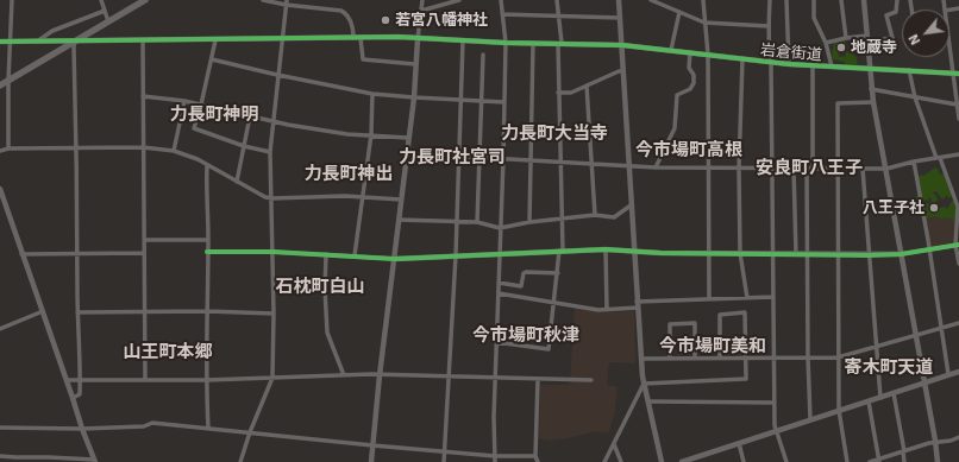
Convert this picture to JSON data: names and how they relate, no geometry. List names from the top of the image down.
{
  "streets": {
    "street": ["岩倉街道"]
  },
  "districts": [
    "力長町神明",
    "力長町大当寺",
    "今市場町高根",
    "力長町社宮司",
    "安良町八王子",
    "力長町神出",
    "石枕町白山",
    "今市場町秋津",
    "今市場町美和",
    "山王町本郷",
    "寄木町天道"
  ],
  "places": ["若宮八幡神社", "地蔵寺", "八王子社"],
  "north": "bottom left"
}
